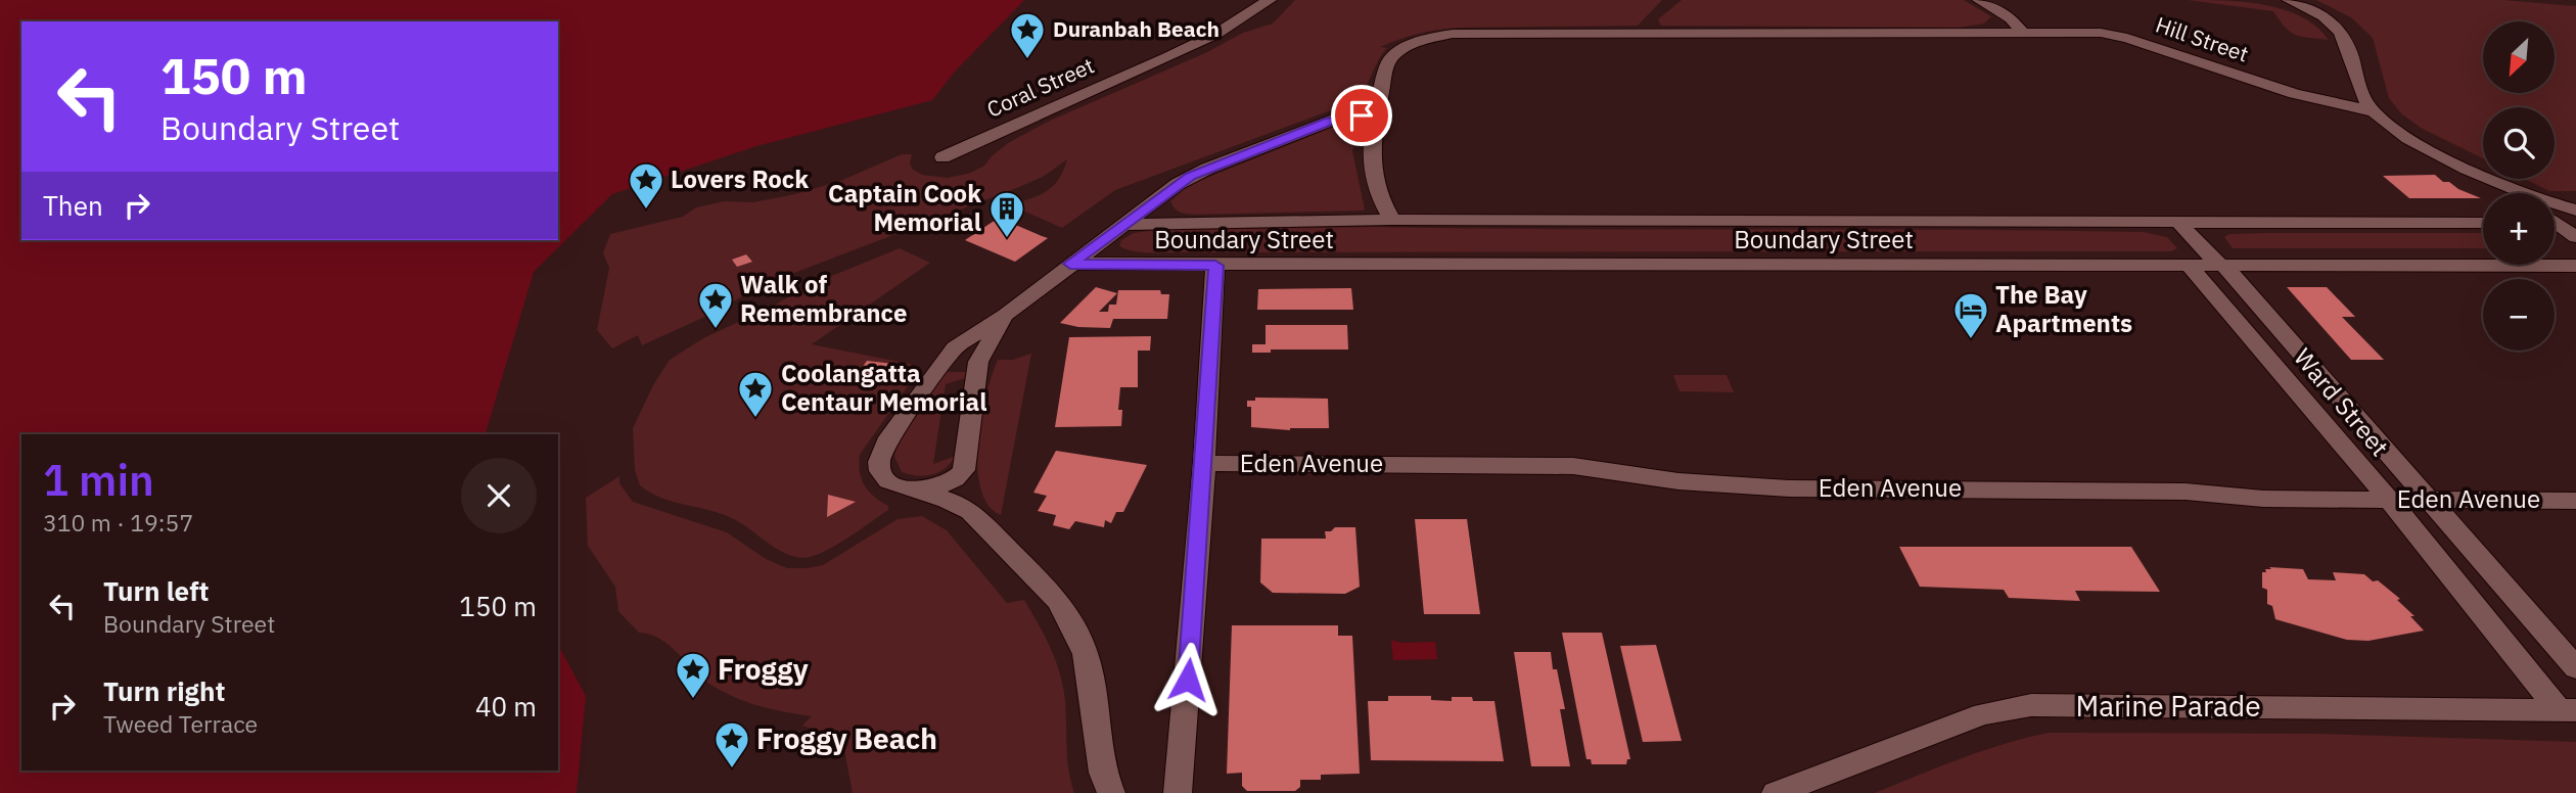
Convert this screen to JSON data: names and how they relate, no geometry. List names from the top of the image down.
{
  "streets": {
    "street": [
      "Hill Street",
      "Coral Street",
      "Boundary Street",
      "Ward Street",
      "Eden Avenue",
      "Marine Parade"
    ]
  },
  "crossings": [
    ["Hill Street", "Boundary Street"],
    ["Boundary Street", "Ward Street"],
    ["Ward Street", "Eden Avenue"],
    ["Ward Street", "Marine Parade"]
  ],
  "places": {
    "place": [
      "Duranbah Beach",
      "Lovers Rock",
      "Walk of Remembrance",
      "Coolangatta Centaur Memorial",
      "Froggy",
      "Froggy Beach"
    ],
    "building": ["Captain Cook Memorial"],
    "hotel": ["The Bay Apartments"]
  },
  "north": "bottom left",
  "page": {
    "map_buttons": ["+", "−"],
    "turn": ["150 m", "Boundary Street"],
    "then": "Then",
    "heading": ["1 min", "310 m · 19:57"],
    "list": [
      {
        "name": "Turn left",
        "note": "Boundary Street",
        "value": "150 m"
      },
      {
        "name": "Turn right",
        "note": "Tweed Terrace",
        "value": "40 m"
      }
    ]
  }
}
